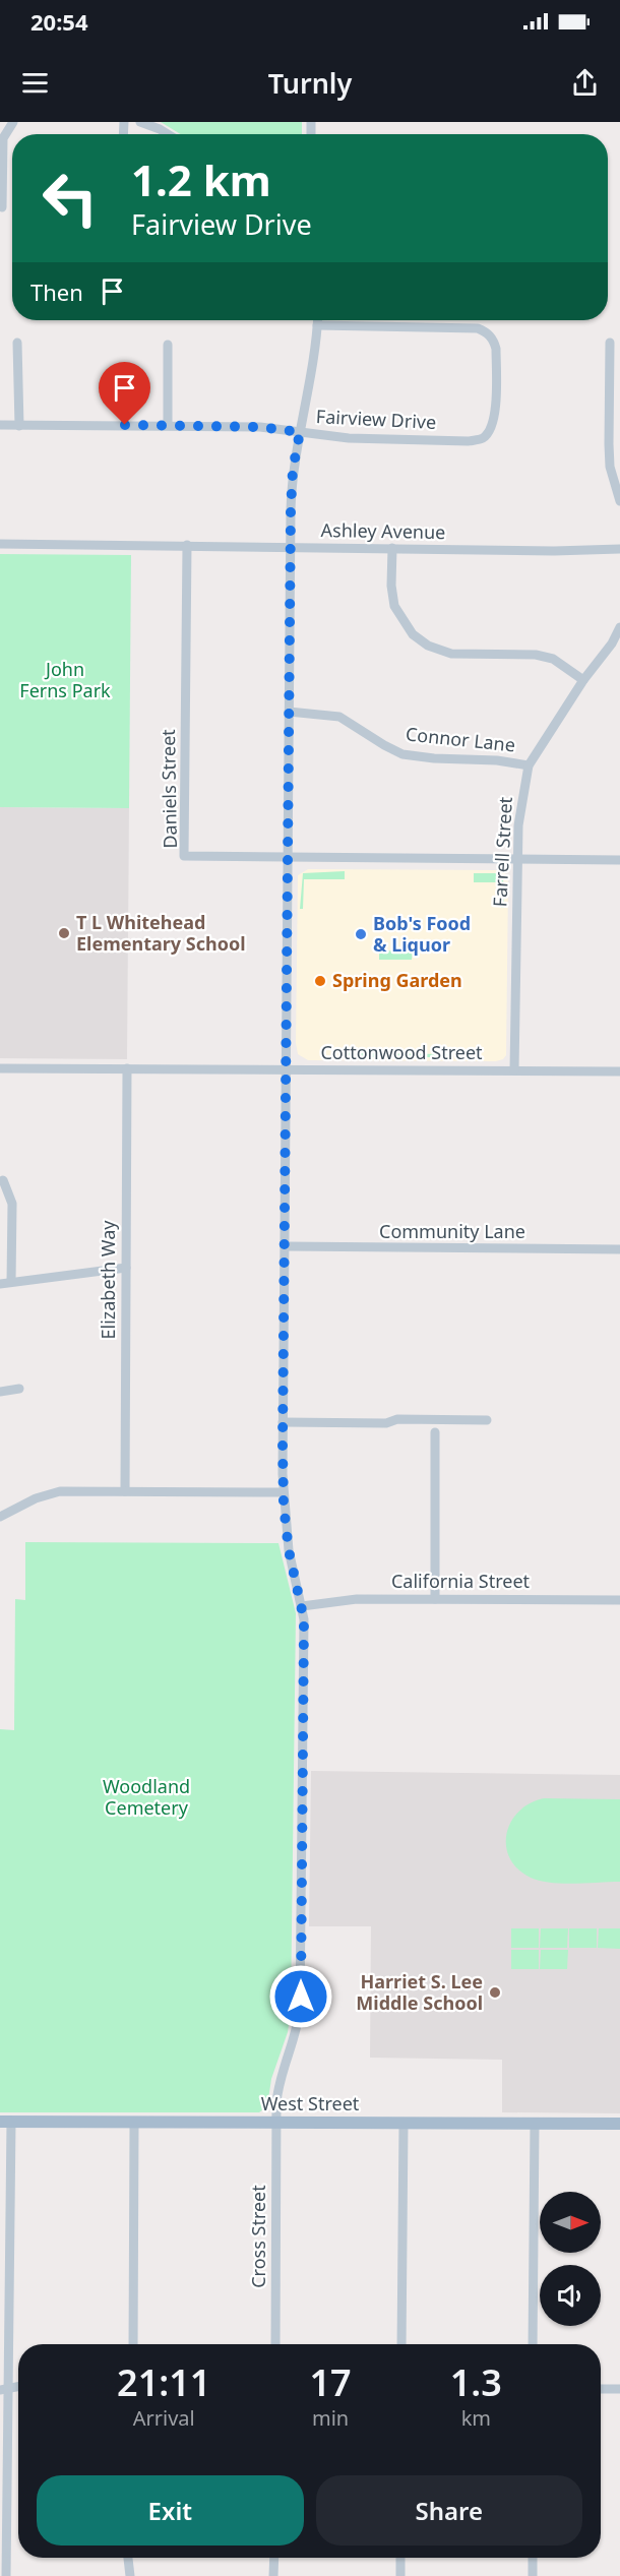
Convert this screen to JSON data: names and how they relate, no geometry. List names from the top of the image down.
{
  "streets": {
    "main road": ["West Street"],
    "street": [
      "Fairview Drive",
      "Ashley Avenue",
      "Connor Lane",
      "Daniels Street",
      "Farrell Street",
      "Cottonwood Street",
      "Community Lane",
      "Elizabeth Way",
      "California Street",
      "Cross Street"
    ]
  },
  "crossings": [
    ["Fairview Drive", "Cross Street"],
    ["Ashley Avenue", "Daniels Street"],
    ["Ashley Avenue", "Cross Street"],
    ["Connor Lane", "Farrell Street"],
    ["Connor Lane", "Cross Street"],
    ["Daniels Street", "Farrell Street"],
    ["Daniels Street", "Cross Street"],
    ["Farrell Street", "Cottonwood Street"],
    ["Cottonwood Street", "Elizabeth Way"],
    ["Cottonwood Street", "Cross Street"],
    ["Community Lane", "Cross Street"],
    ["California Street", "Cross Street"],
    ["West Street", "Cross Street"]
  ],
  "parks": ["John Ferns Park", "Woodland Cemetery"],
  "places": [
    "T L Whitehead Elementary School",
    "Bob's Food & Liquor",
    "Spring Garden",
    "Harriet S. Lee Middle School"
  ],
  "north": "right",
  "page": {
    "status": "20:54",
    "header": "Turnly",
    "turn": ["1.2 km", "Fairview Drive"],
    "then": "Then",
    "eta": [
      "21:11",
      "Arrival",
      "17",
      "min",
      "1.3",
      "km"
    ],
    "buttons": ["Exit", "Share"]
  }
}
